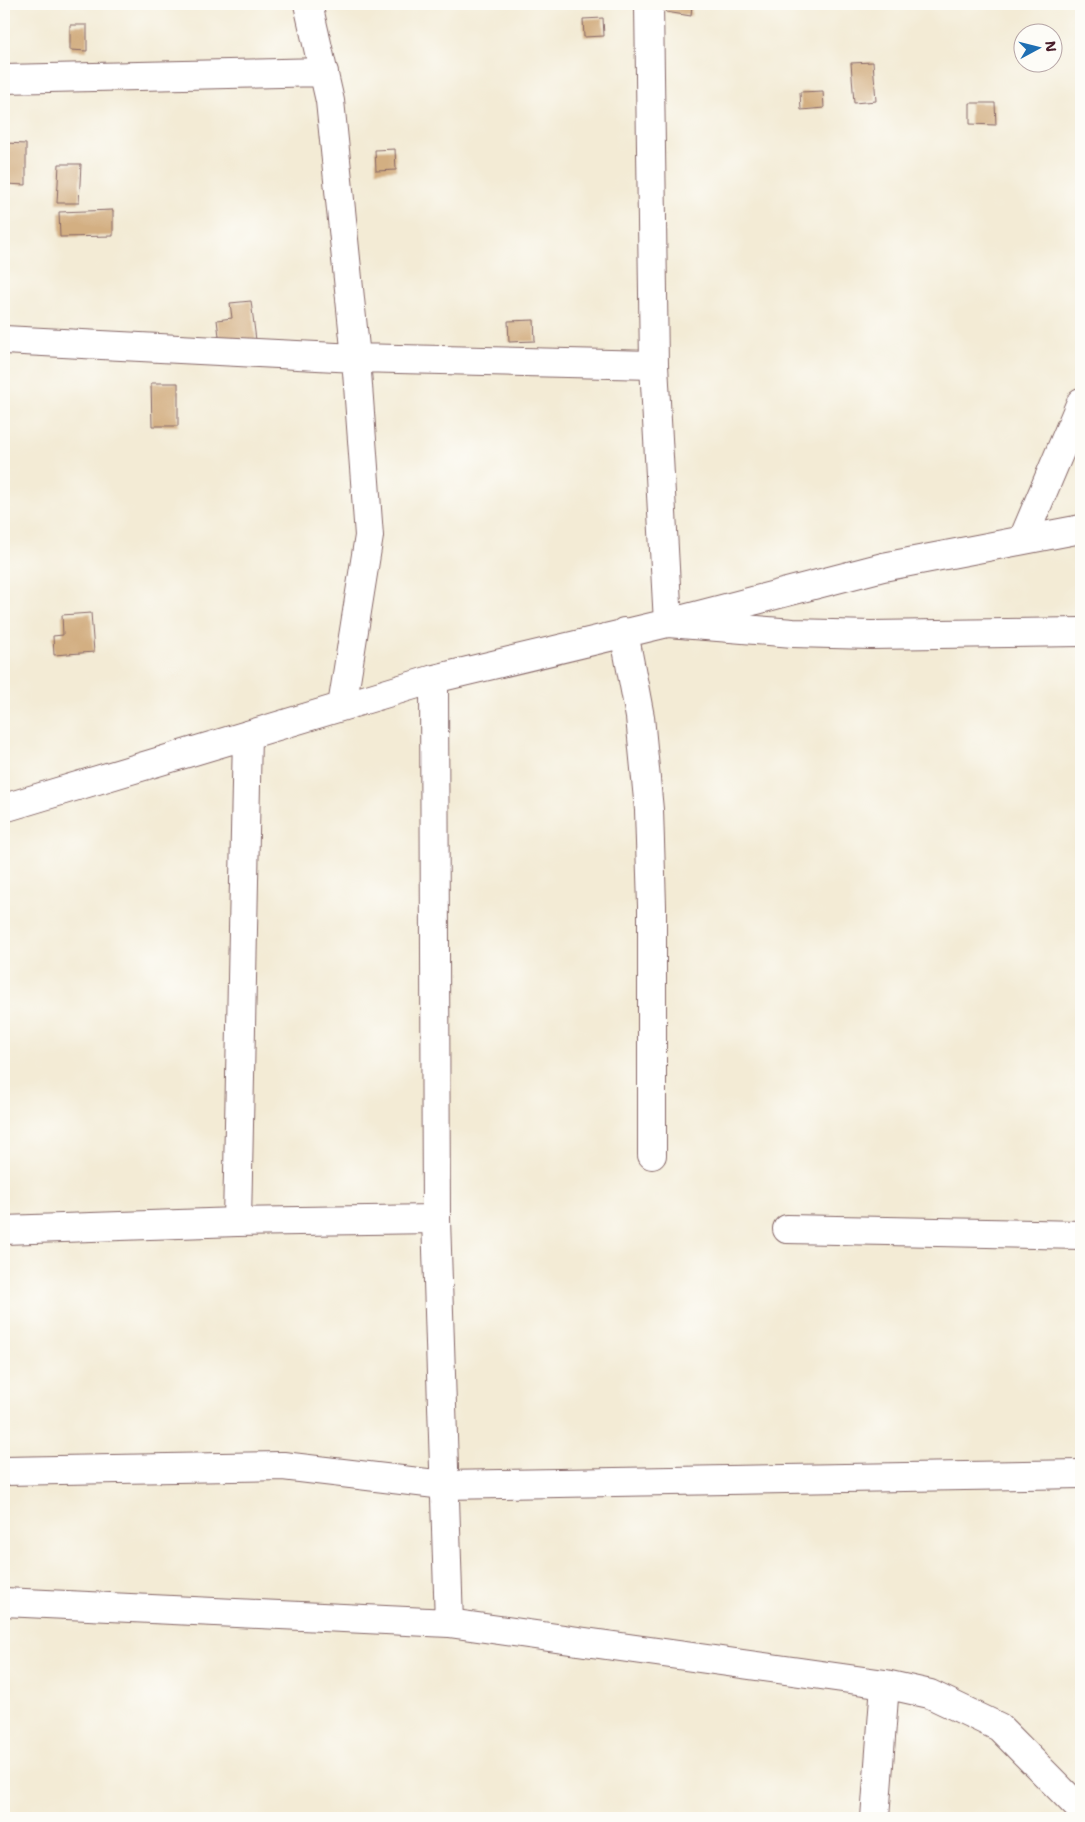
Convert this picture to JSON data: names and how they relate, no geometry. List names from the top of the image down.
{
  "north": "right"
}
